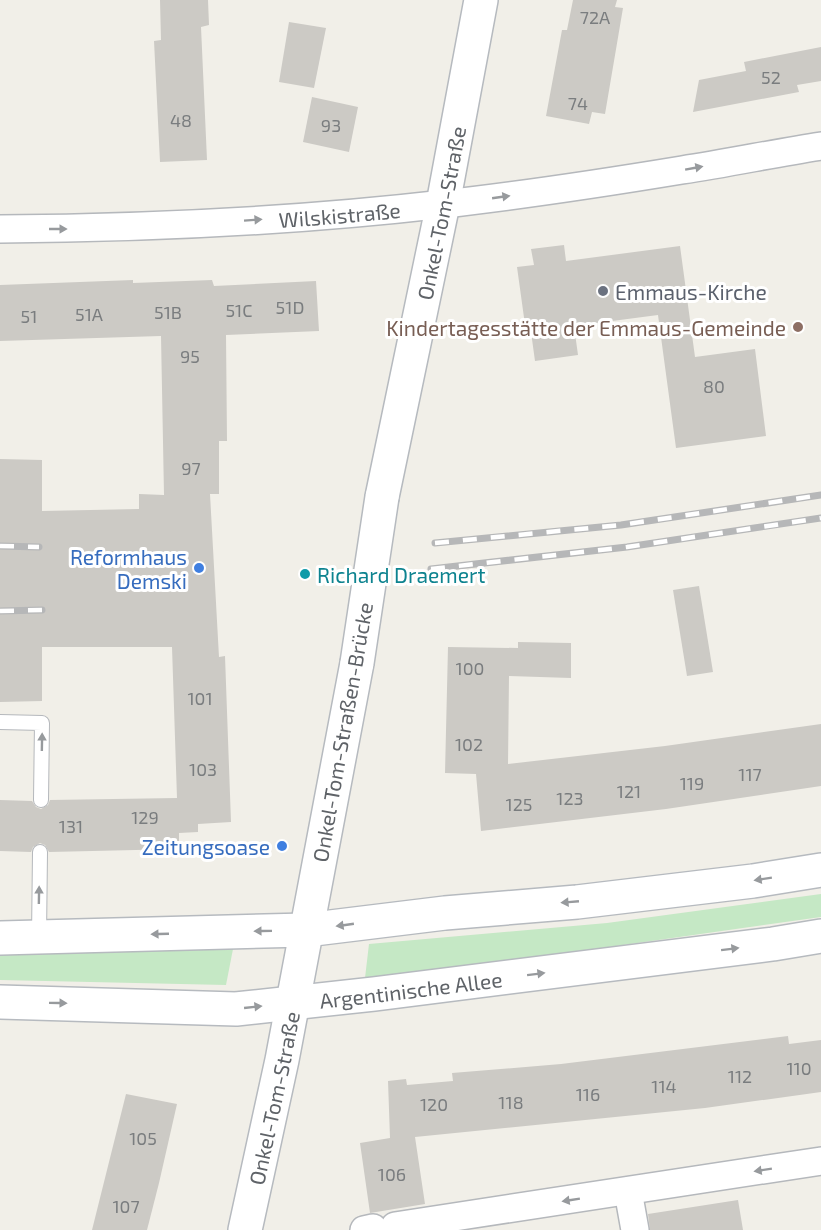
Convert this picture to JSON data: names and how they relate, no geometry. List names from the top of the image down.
{
  "streets": {
    "main road": ["Onkel-Tom-Straße", "Onkel-Tom-Straßen-Brücke", "Argentinische Allee"],
    "street": ["Wilskistraße"]
  },
  "crossings": [
    ["Wilskistraße", "Onkel-Tom-Straße"],
    ["Onkel-Tom-Straße", "Onkel-Tom-Straßen-Brücke"],
    ["Onkel-Tom-Straße", "Argentinische Allee"]
  ],
  "one_way": ["Wilskistraße"],
  "places": [
    "Emmaus-Kirche",
    "Kindertagesstätte der Emmaus-Gemeinde",
    "Reformhaus Demski",
    "Richard Draemert",
    "Zeitungsoase"
  ],
  "house_numbers": [
    "72A",
    "52",
    "74",
    "48",
    "93",
    "51D",
    "51C",
    "51B",
    "51A",
    "51",
    "95",
    "80",
    "97",
    "100",
    "101",
    "102",
    "103",
    "117",
    "119",
    "121",
    "123",
    "125",
    "129",
    "131",
    "110",
    "112",
    "114",
    "116",
    "118",
    "120",
    "105",
    "106",
    "107"
  ]
}
